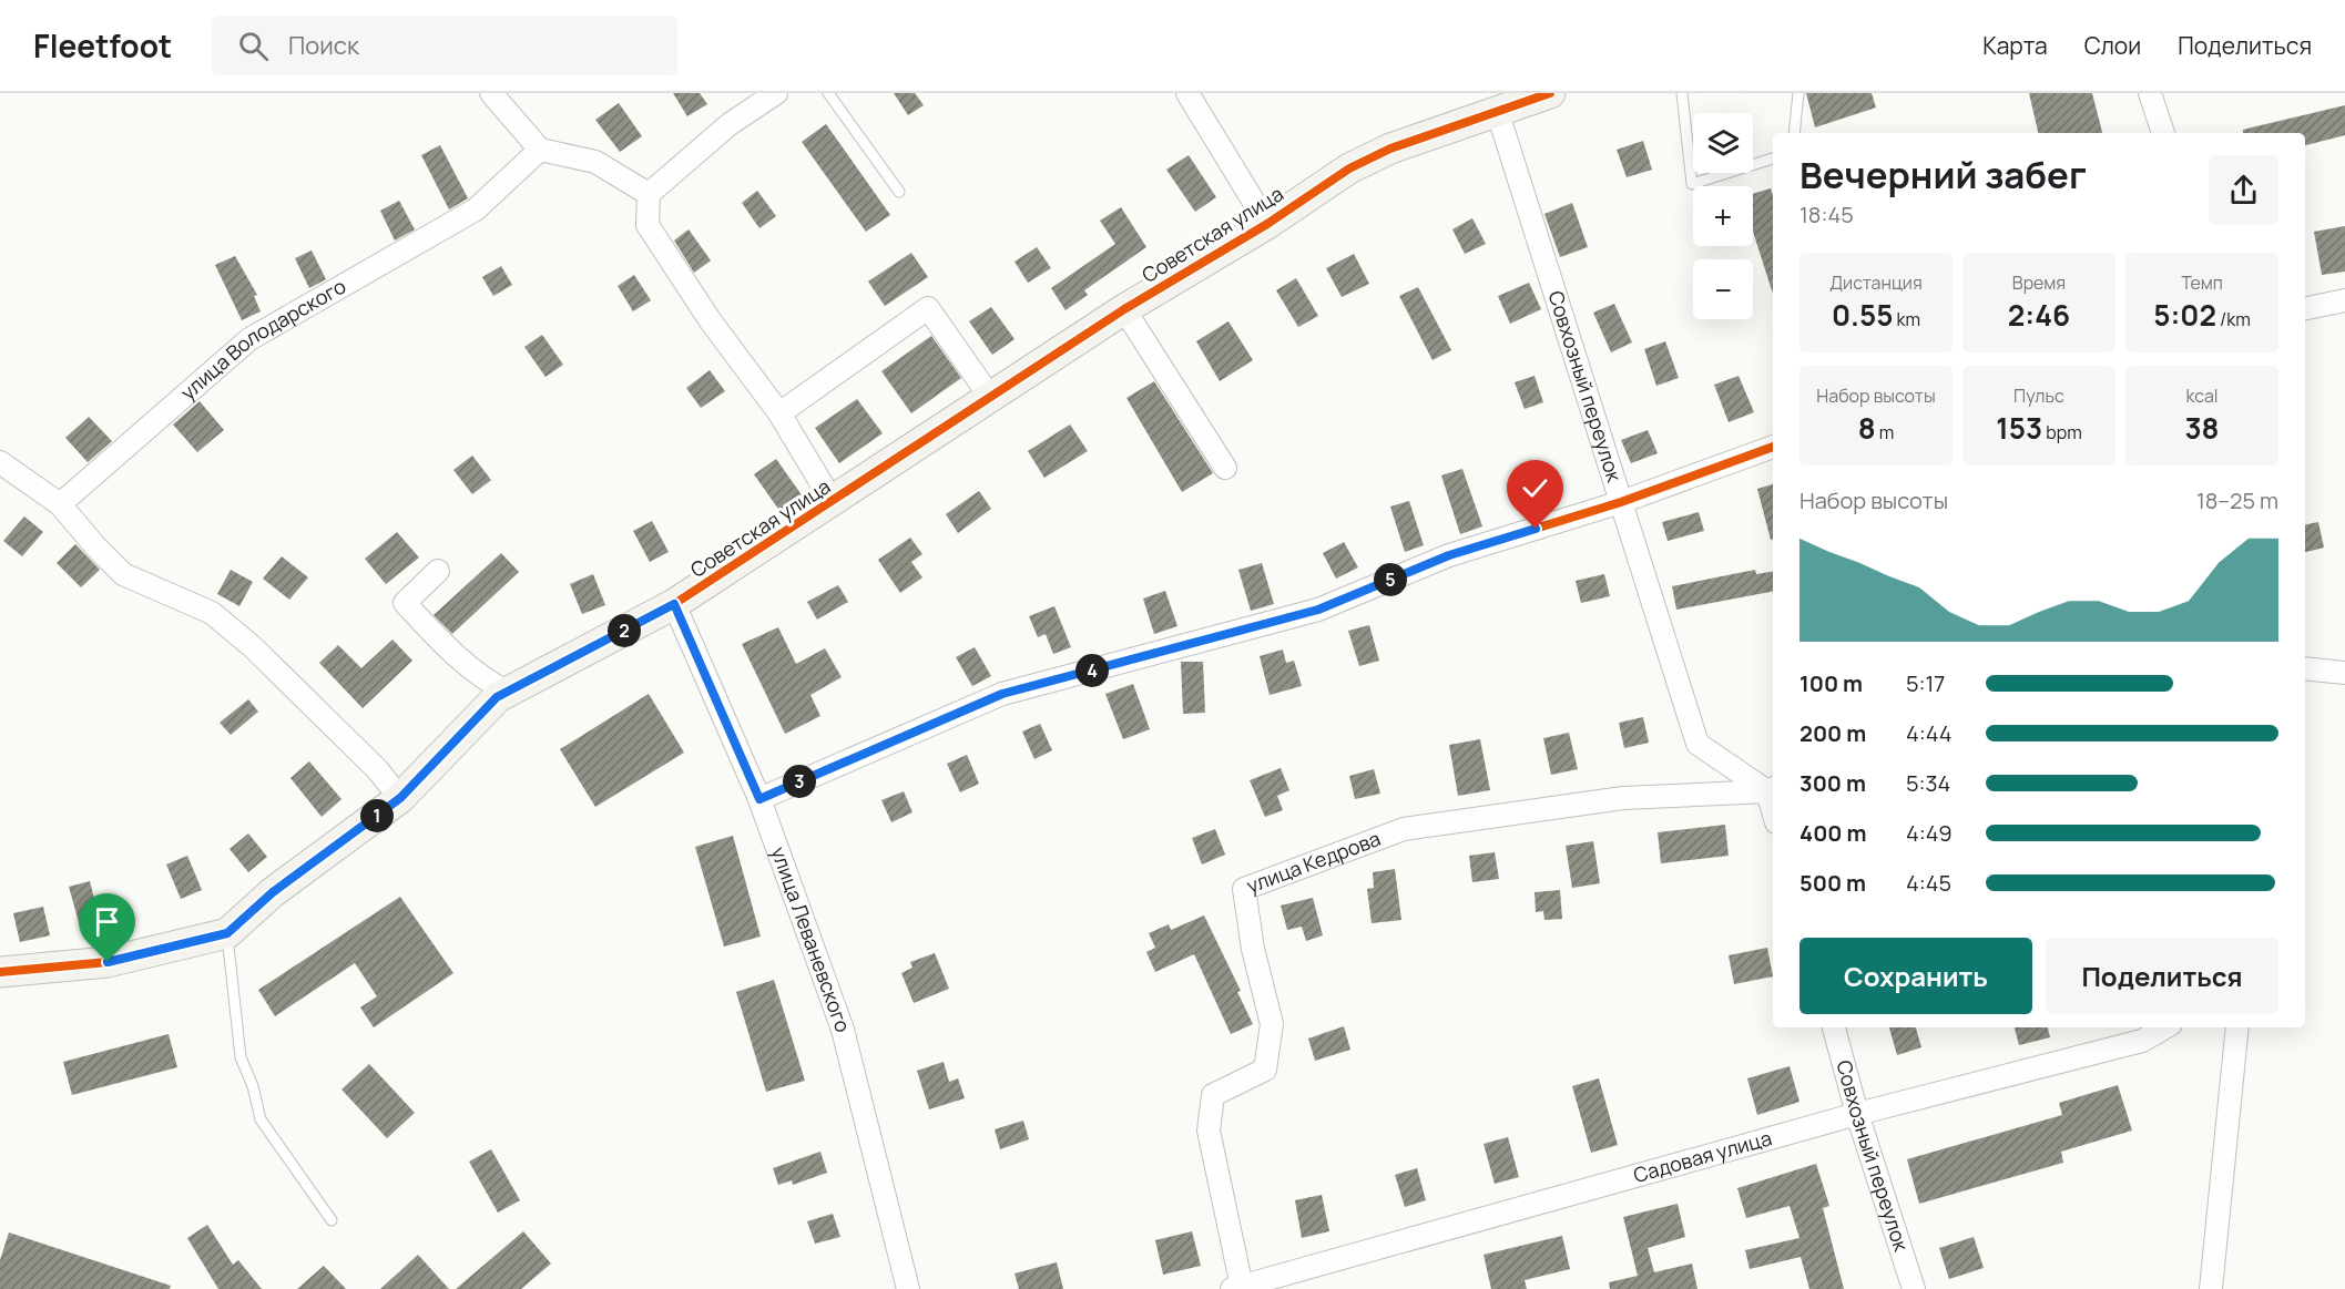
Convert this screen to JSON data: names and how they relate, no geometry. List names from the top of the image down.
{
  "streets": {
    "street": [
      "Советская улица",
      "улица Володарского",
      "Совхозный переулок",
      "улица Кедрова",
      "улица Леваневского",
      "Садовая улица"
    ]
  },
  "crossings": [
    ["Советская улица", "Совхозный переулок"],
    ["Советская улица", "улица Леваневского"],
    ["Совхозный переулок", "улица Кедрова"],
    ["Совхозный переулок", "Садовая улица"],
    ["улица Кедрова", "Садовая улица"]
  ],
  "page": {
    "header": "Fleetfoot",
    "search": "Поиск",
    "nav": ["Карта", "Слои", "Поделиться"],
    "map_buttons": ["+", "−"],
    "heading": ["Вечерний забег", "18:45"],
    "stats": [
      ["Дистанция", "0.55 km"],
      ["Время", "2:46"],
      ["Темп", "5:02 /km"],
      ["Набор высоты", "8 m"],
      ["Пульс", "153 bpm"],
      ["kcal", "38"]
    ],
    "chart": ["Набор высоты", "18–25 m"],
    "pins": [
      "5",
      "2",
      "4",
      "3",
      "1"
    ],
    "list": [
      {
        "name": "100 m",
        "note": "5:17"
      },
      {
        "name": "200 m",
        "note": "4:44"
      },
      {
        "name": "300 m",
        "note": "5:34"
      },
      {
        "name": "400 m",
        "note": "4:49"
      },
      {
        "name": "500 m",
        "note": "4:45"
      }
    ],
    "buttons": ["Сохранить", "Поделиться"]
  }
}
